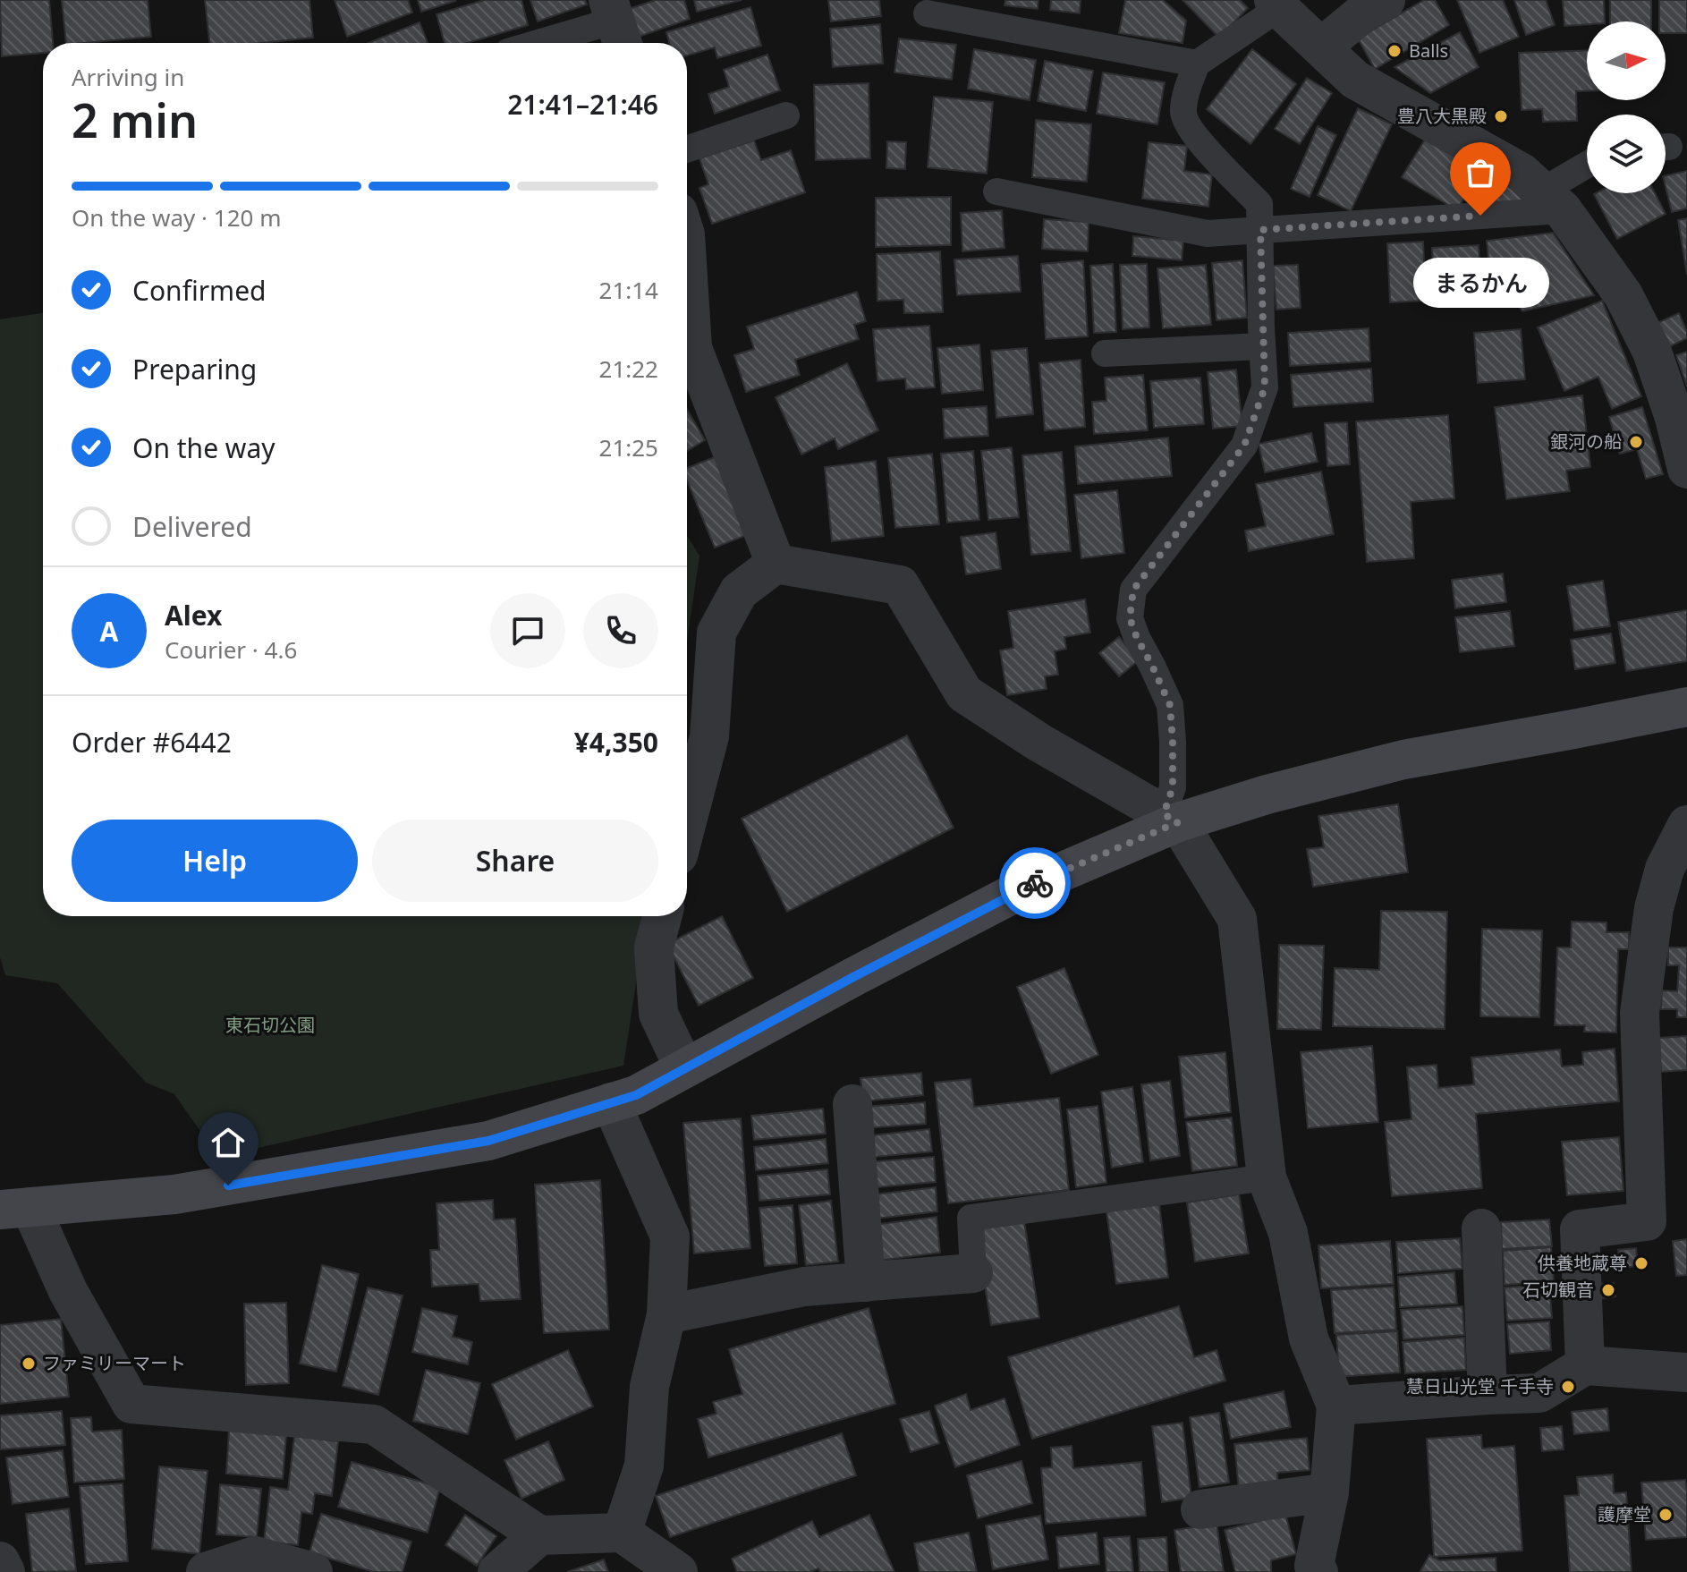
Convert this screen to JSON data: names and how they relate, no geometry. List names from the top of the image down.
{
  "parks": ["東石切公園"],
  "places": [
    "Balls",
    "豊八大黒殿",
    "まるかん",
    "銀河の船",
    "供養地蔵尊",
    "石切観音",
    "ファミリーマート",
    "慧日山光堂 千手寺",
    "護摩堂"
  ],
  "north": "right",
  "page": {
    "heading": ["2 min", "Arriving in", "21:41–21:46"],
    "panel": [
      "Alex",
      "Courier · 4.6",
      "Order #6442",
      "¥4,350"
    ],
    "bar": "On the way · 120 m",
    "list": [
      ["Confirmed", "21:14"],
      ["Preparing", "21:22"],
      ["On the way", "21:25"],
      "Delivered"
    ],
    "bubble": "まるかん",
    "round": "A",
    "buttons": ["Help", "Share"]
  }
}
